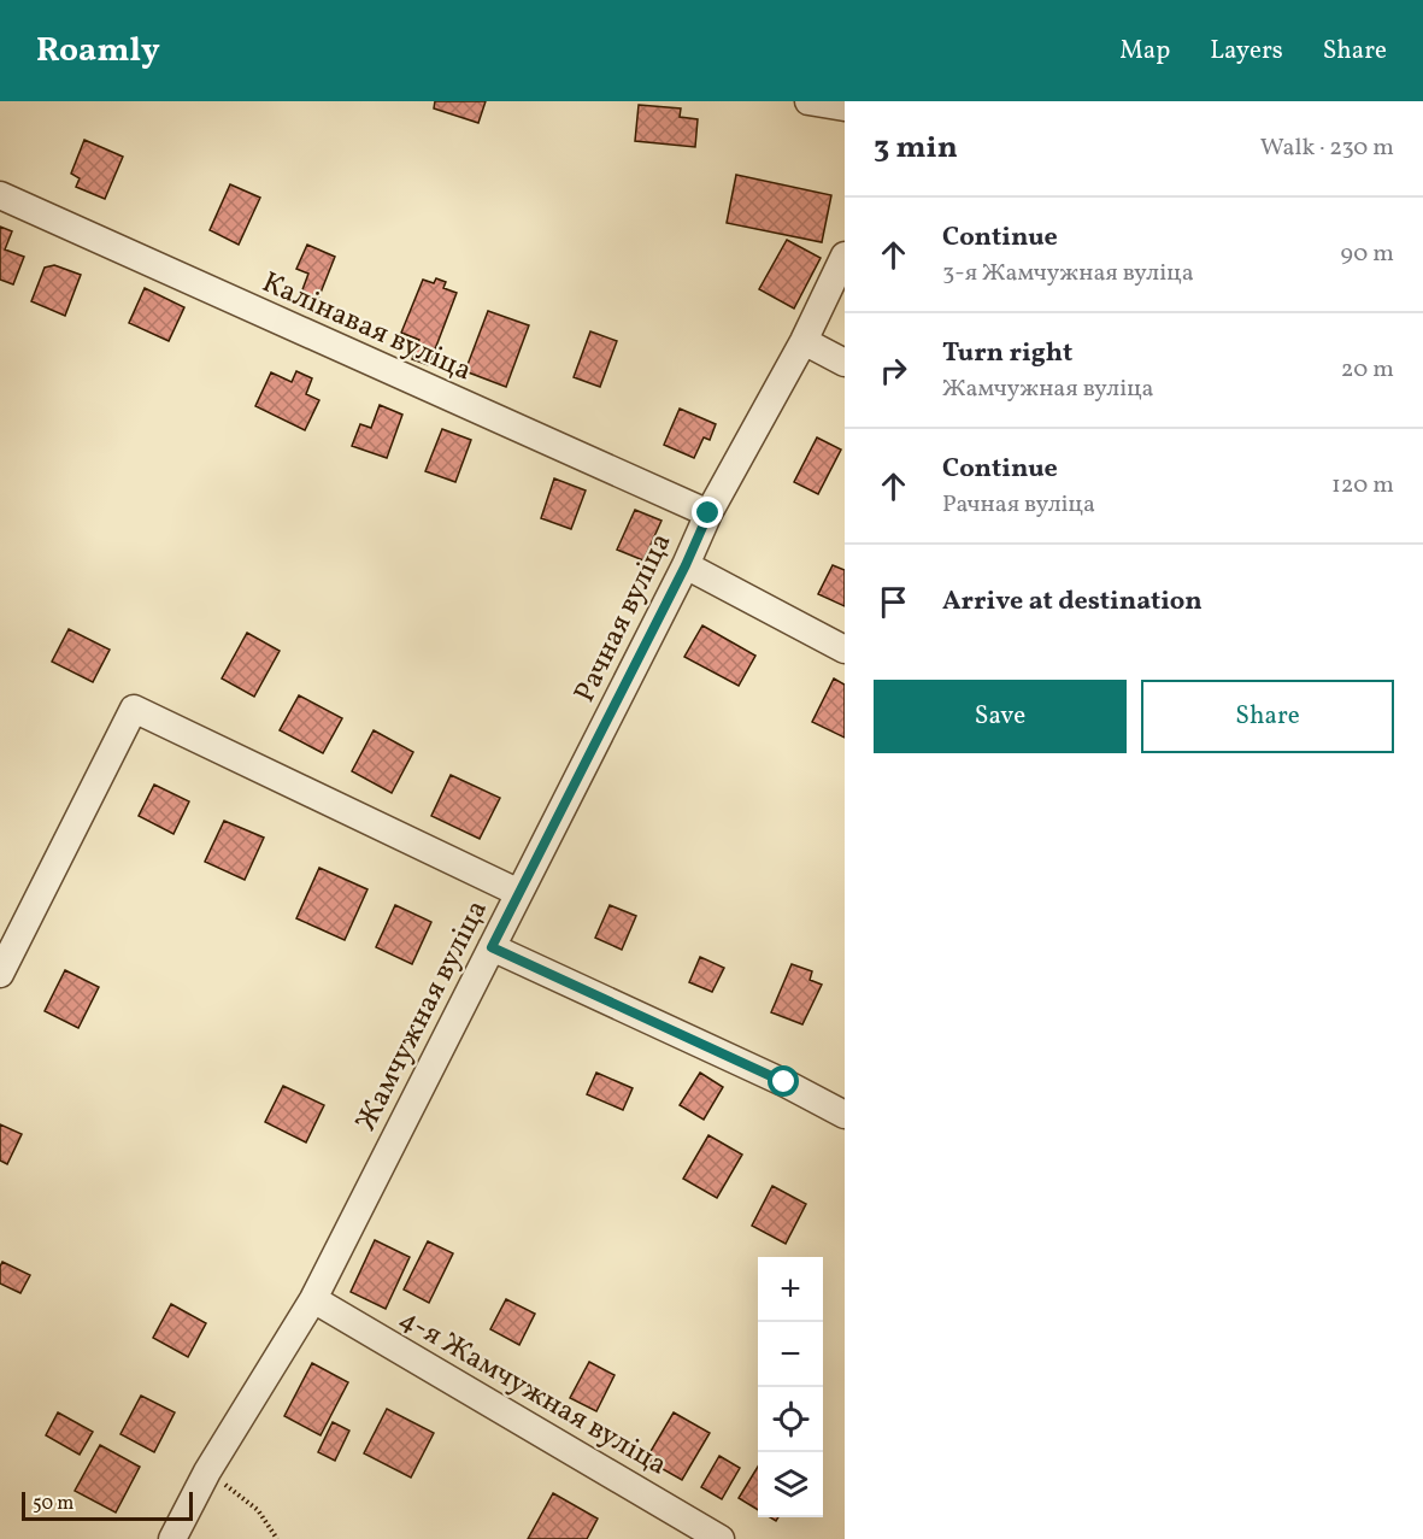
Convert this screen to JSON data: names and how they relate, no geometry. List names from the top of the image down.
{
  "streets": {
    "street": [
      "Калінавая вуліца",
      "Рачная вуліца",
      "Жамчужная вуліца",
      "4-я Жамчужная вуліца"
    ]
  },
  "crossings": [
    ["Калінавая вуліца", "Рачная вуліца"],
    ["Рачная вуліца", "Жамчужная вуліца"],
    ["Жамчужная вуліца", "4-я Жамчужная вуліца"]
  ],
  "scale_bar": "50 m",
  "page": {
    "header": "Roamly",
    "nav": ["Map", "Layers", "Share"],
    "heading": ["3 min", "Walk · 230 m"],
    "list": [
      ["Continue", "3-я Жамчужная вуліца", "90 m"],
      ["Turn right", "Жамчужная вуліца", "20 m"],
      ["Continue", "Рачная вуліца", "120 m"],
      "Arrive at destination"
    ],
    "buttons": ["Save", "Share"],
    "map_buttons": ["+", "−"],
    "scale": "50 m"
  }
}
